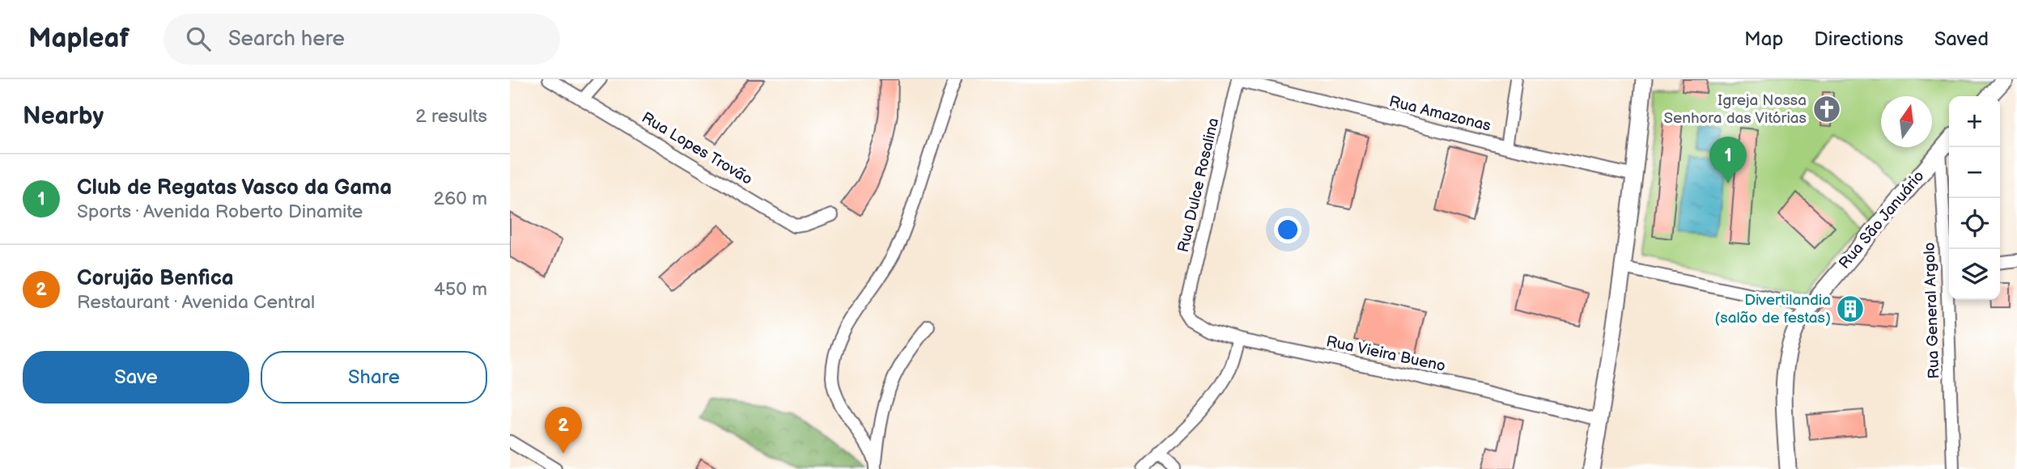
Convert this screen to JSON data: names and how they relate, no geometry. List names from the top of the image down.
{
  "streets": {
    "street": [
      "Rua Amazonas",
      "Rua Lopes Trovão",
      "Rua Dulce Rosalina",
      "Rua São Januário",
      "Rua General Argolo",
      "Rua Vieira Bueno"
    ]
  },
  "crossings": [
    ["Rua Amazonas", "Rua Dulce Rosalina"],
    ["Rua Dulce Rosalina", "Rua Vieira Bueno"],
    ["Rua São Januário", "Rua General Argolo"]
  ],
  "places": {
    "church": ["Igreja Nossa Senhora das Vitórias"],
    "building": ["Divertilandia (salão de festas)"]
  },
  "north": "top",
  "page": {
    "header": "Mapleaf",
    "search": "Search here",
    "nav": ["Map", "Directions", "Saved"],
    "heading": ["Nearby", "2 results"],
    "map_buttons": ["+", "−"],
    "pins": ["1", "2"],
    "list": [
      {
        "mark": "1",
        "name": "Club de Regatas Vasco da Gama",
        "note": "Sports · Avenida Roberto Dinamite",
        "value": "260 m"
      },
      {
        "mark": "2",
        "name": "Corujão Benfica",
        "note": "Restaurant · Avenida Central",
        "value": "450 m"
      }
    ],
    "buttons": ["Save", "Share"]
  }
}
